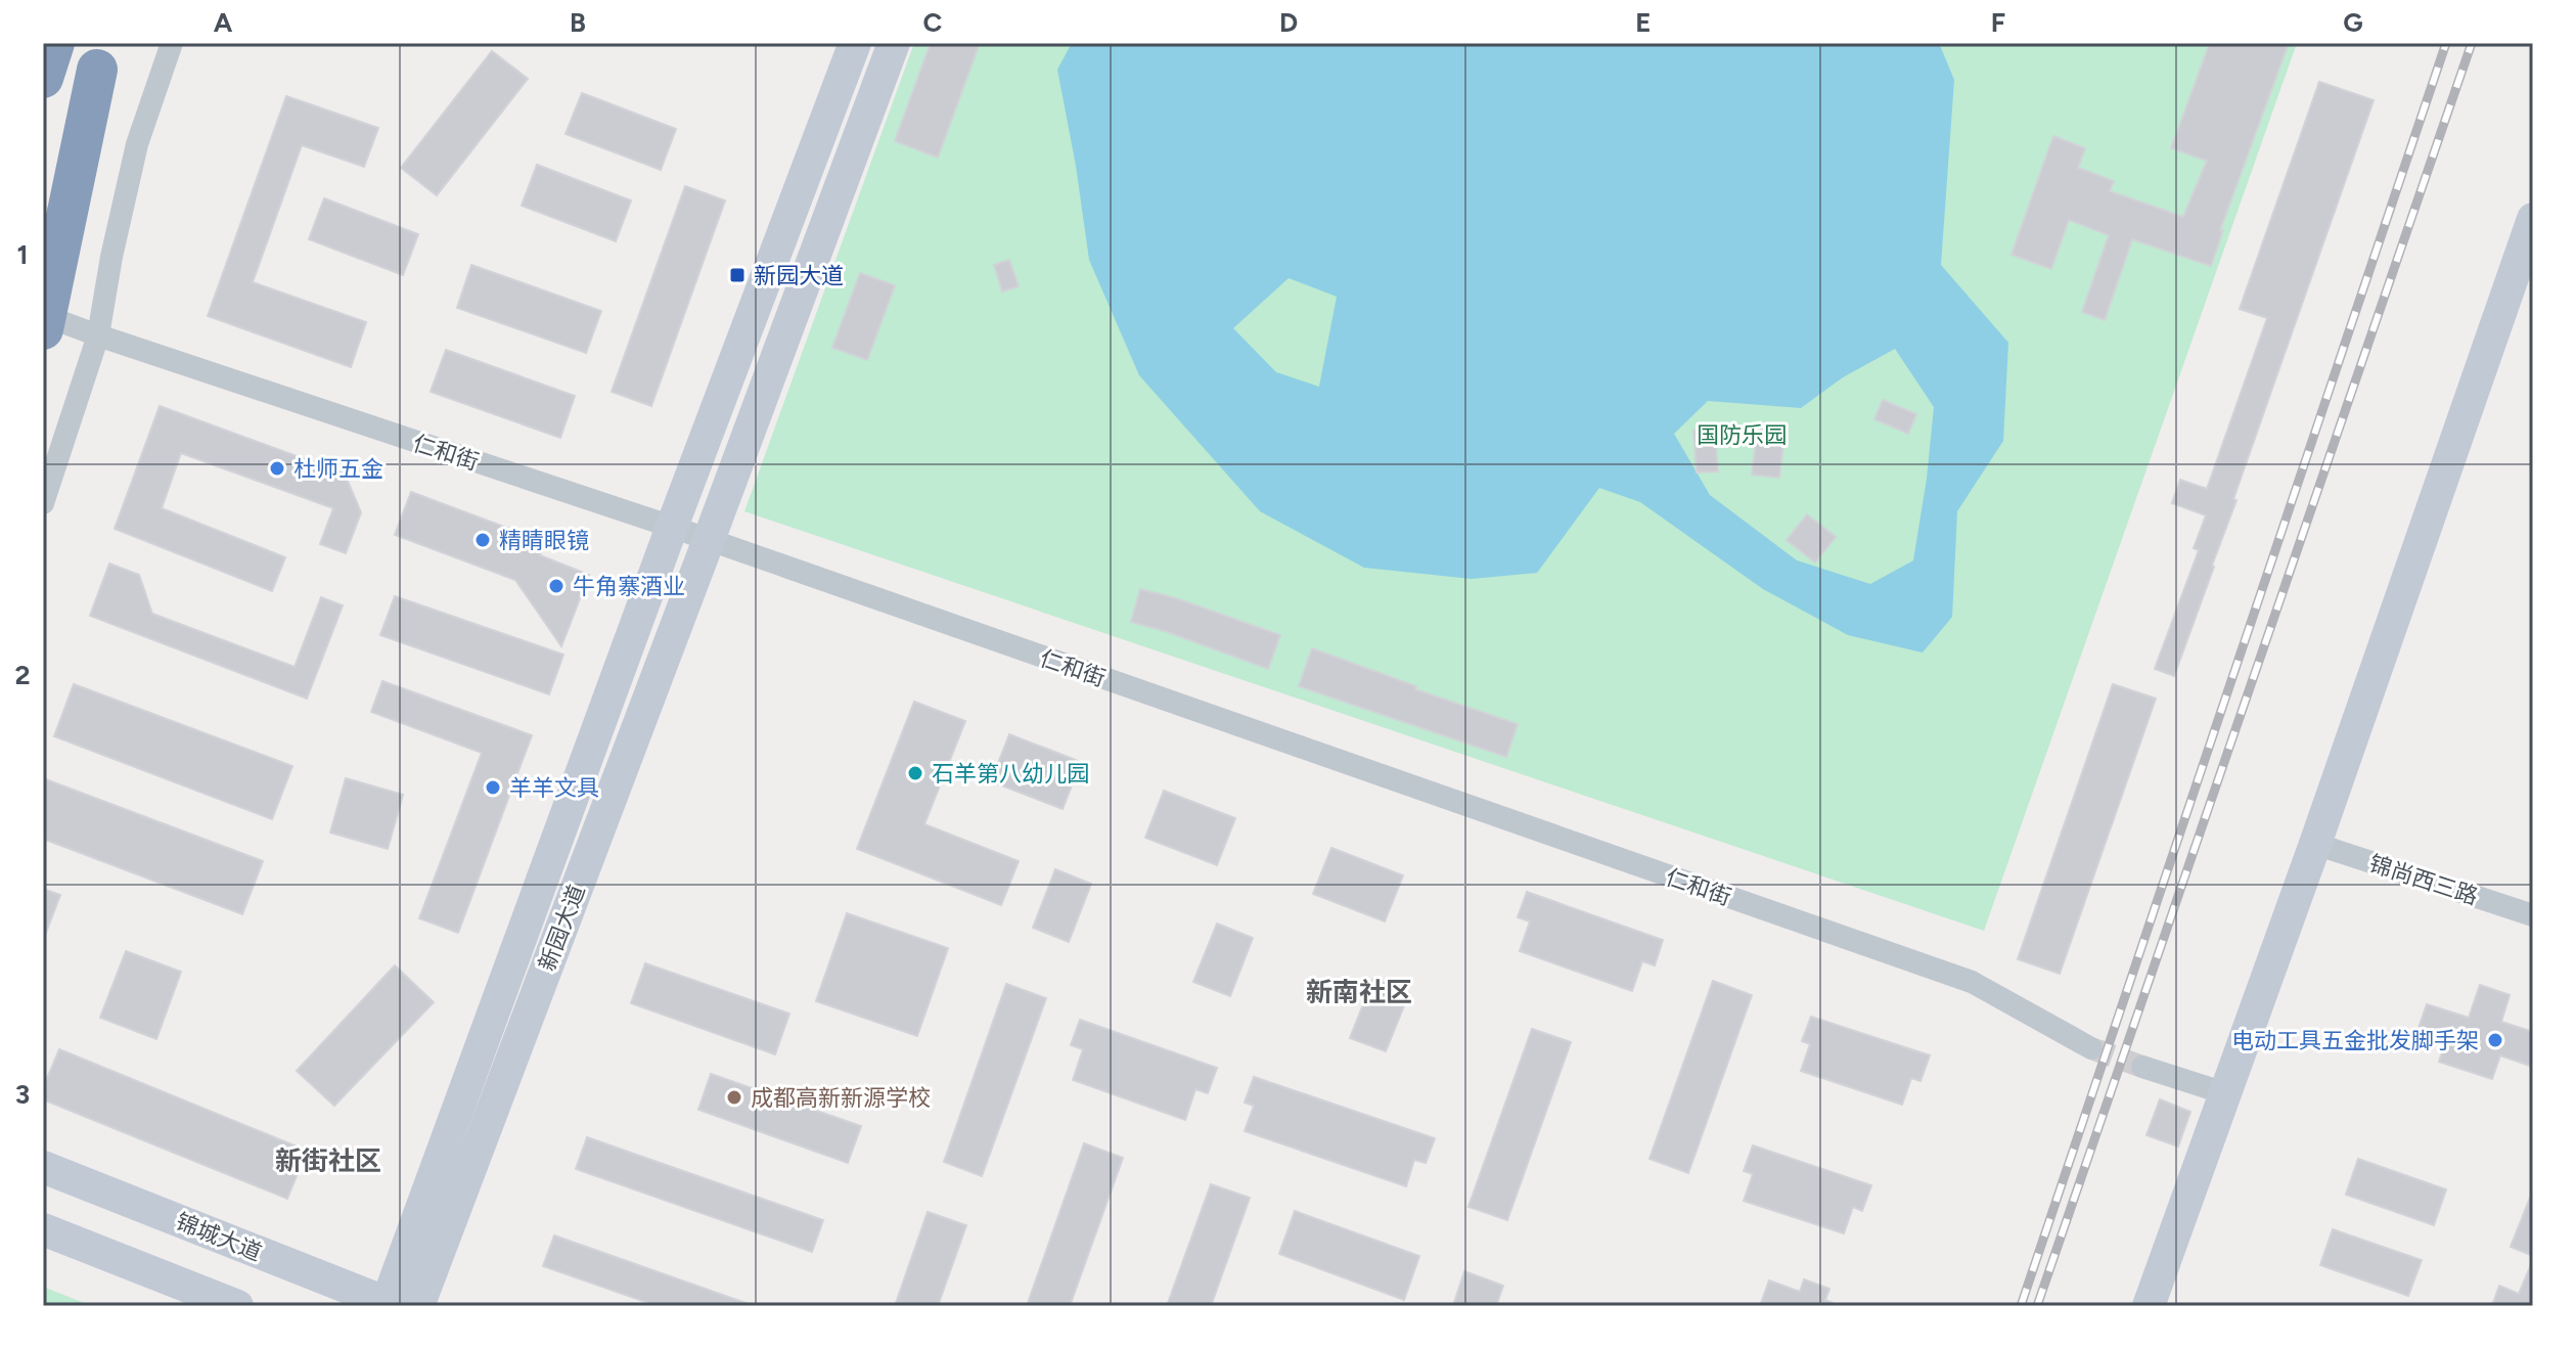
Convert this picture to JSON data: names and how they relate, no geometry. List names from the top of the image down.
{
  "streets": {
    "street": [
      "仁和街",
      "锦尚西三路",
      "新园大道",
      "锦城大道"
    ]
  },
  "crossings": [
    ["仁和街", "新园大道"],
    ["新园大道", "锦城大道"]
  ],
  "districts": ["新南社区", "新街社区"],
  "parks": ["国防乐园"],
  "places": {
    "transit": ["新园大道"],
    "other": [
      "杜师五金",
      "精睛眼镜",
      "牛角寨酒业",
      "石羊第八幼儿园",
      "羊羊文具",
      "电动工具五金批发脚手架",
      "成都高新新源学校"
    ]
  },
  "grid": {
    "columns": [
      "A",
      "B",
      "C",
      "D",
      "E",
      "F",
      "G"
    ],
    "rows": ["1", "2", "3"]
  }
}
